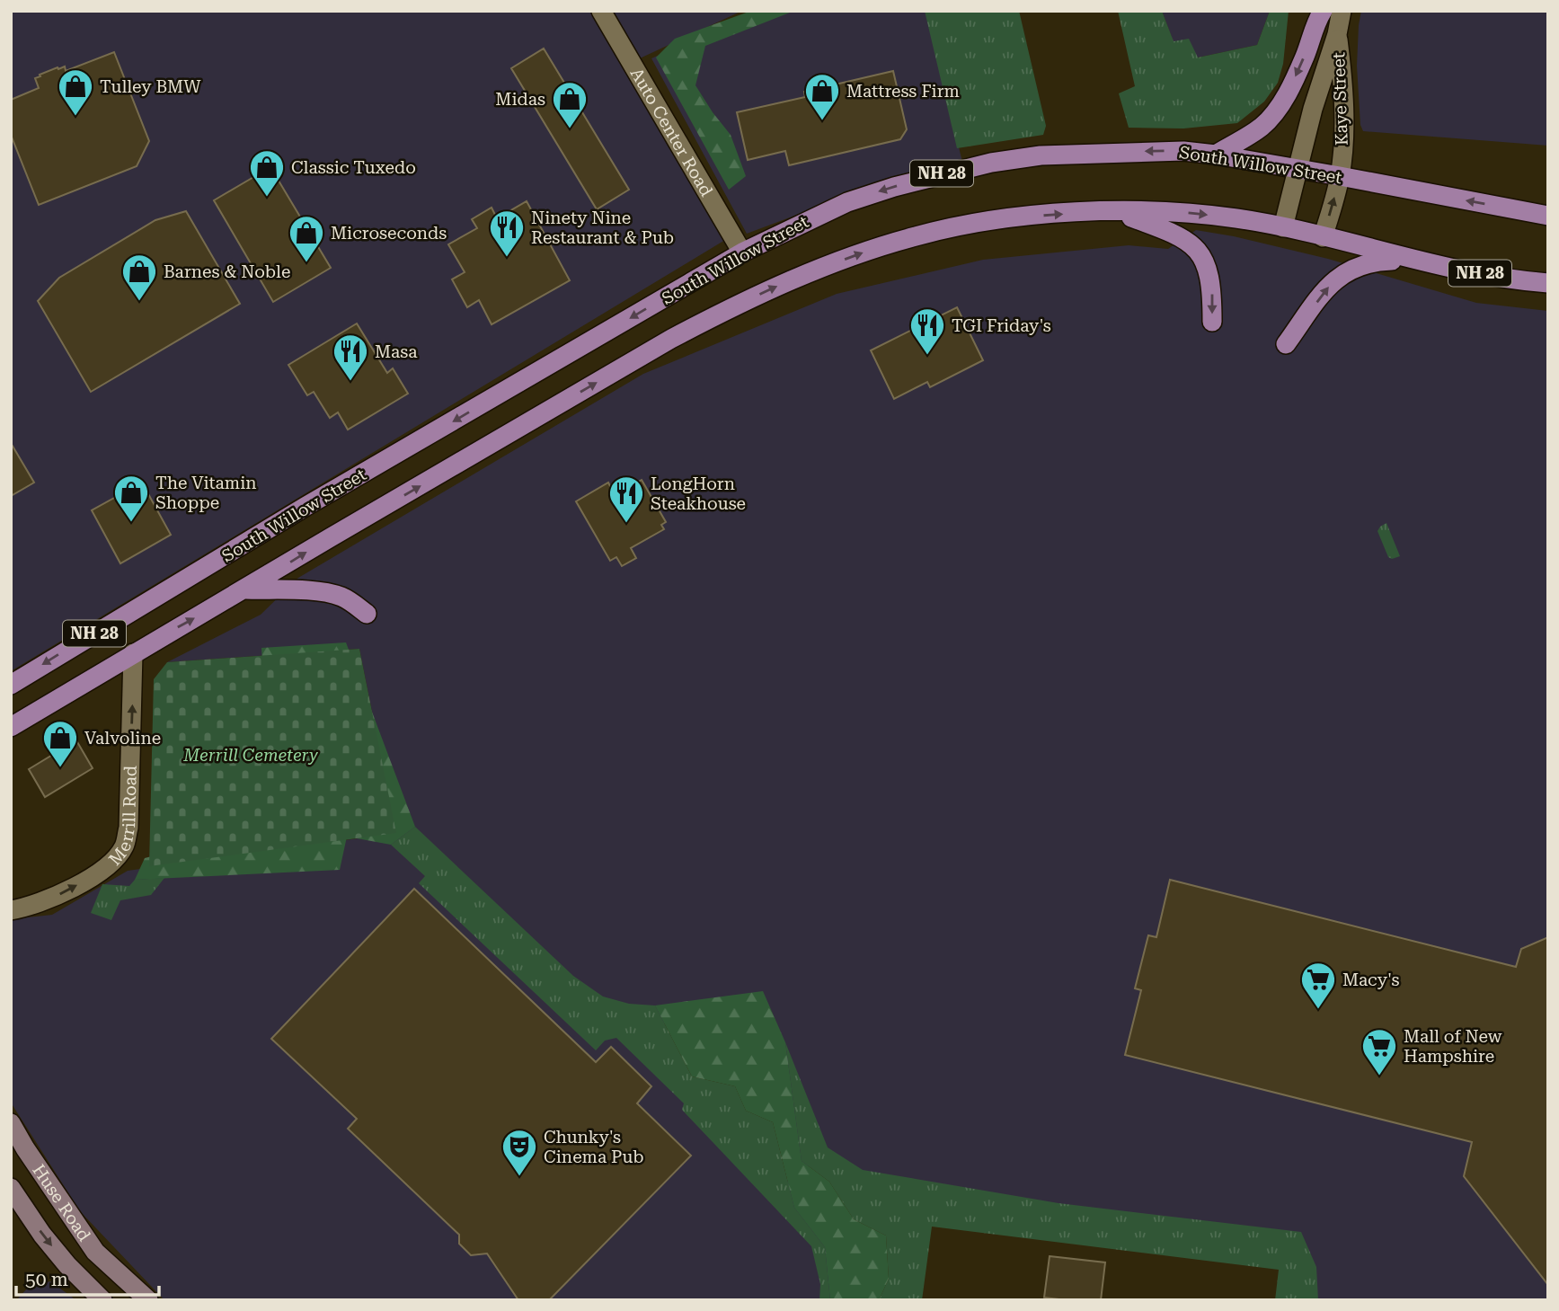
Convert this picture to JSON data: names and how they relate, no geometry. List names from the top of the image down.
{
  "streets": {
    "main road": ["South Willow Street", "NH 28"],
    "street": [
      "Kaye Street",
      "Auto Center Road",
      "Merrill Road",
      "Huse Road"
    ]
  },
  "crossings": [
    ["Kaye Street", "South Willow Street"],
    ["Kaye Street", "NH 28"],
    ["Auto Center Road", "South Willow Street"],
    ["NH 28", "Merrill Road"]
  ],
  "one_way": ["Merrill Road"],
  "parks": ["Merrill Cemetery"],
  "places": {
    "shop": [
      "Tulley BMW",
      "Mattress Firm",
      "Midas",
      "Classic Tuxedo",
      "Microseconds",
      "Barnes & Noble",
      "The Vitamin Shoppe",
      "Valvoline"
    ],
    "restaurant": [
      "Ninety Nine Restaurant & Pub",
      "TGI Friday's",
      "Masa",
      "LongHorn Steakhouse"
    ],
    "supermarket": ["Macy's", "Mall of New Hampshire"],
    "theatre": ["Chunky's Cinema Pub"]
  },
  "scale_bar": "50 m"
}
